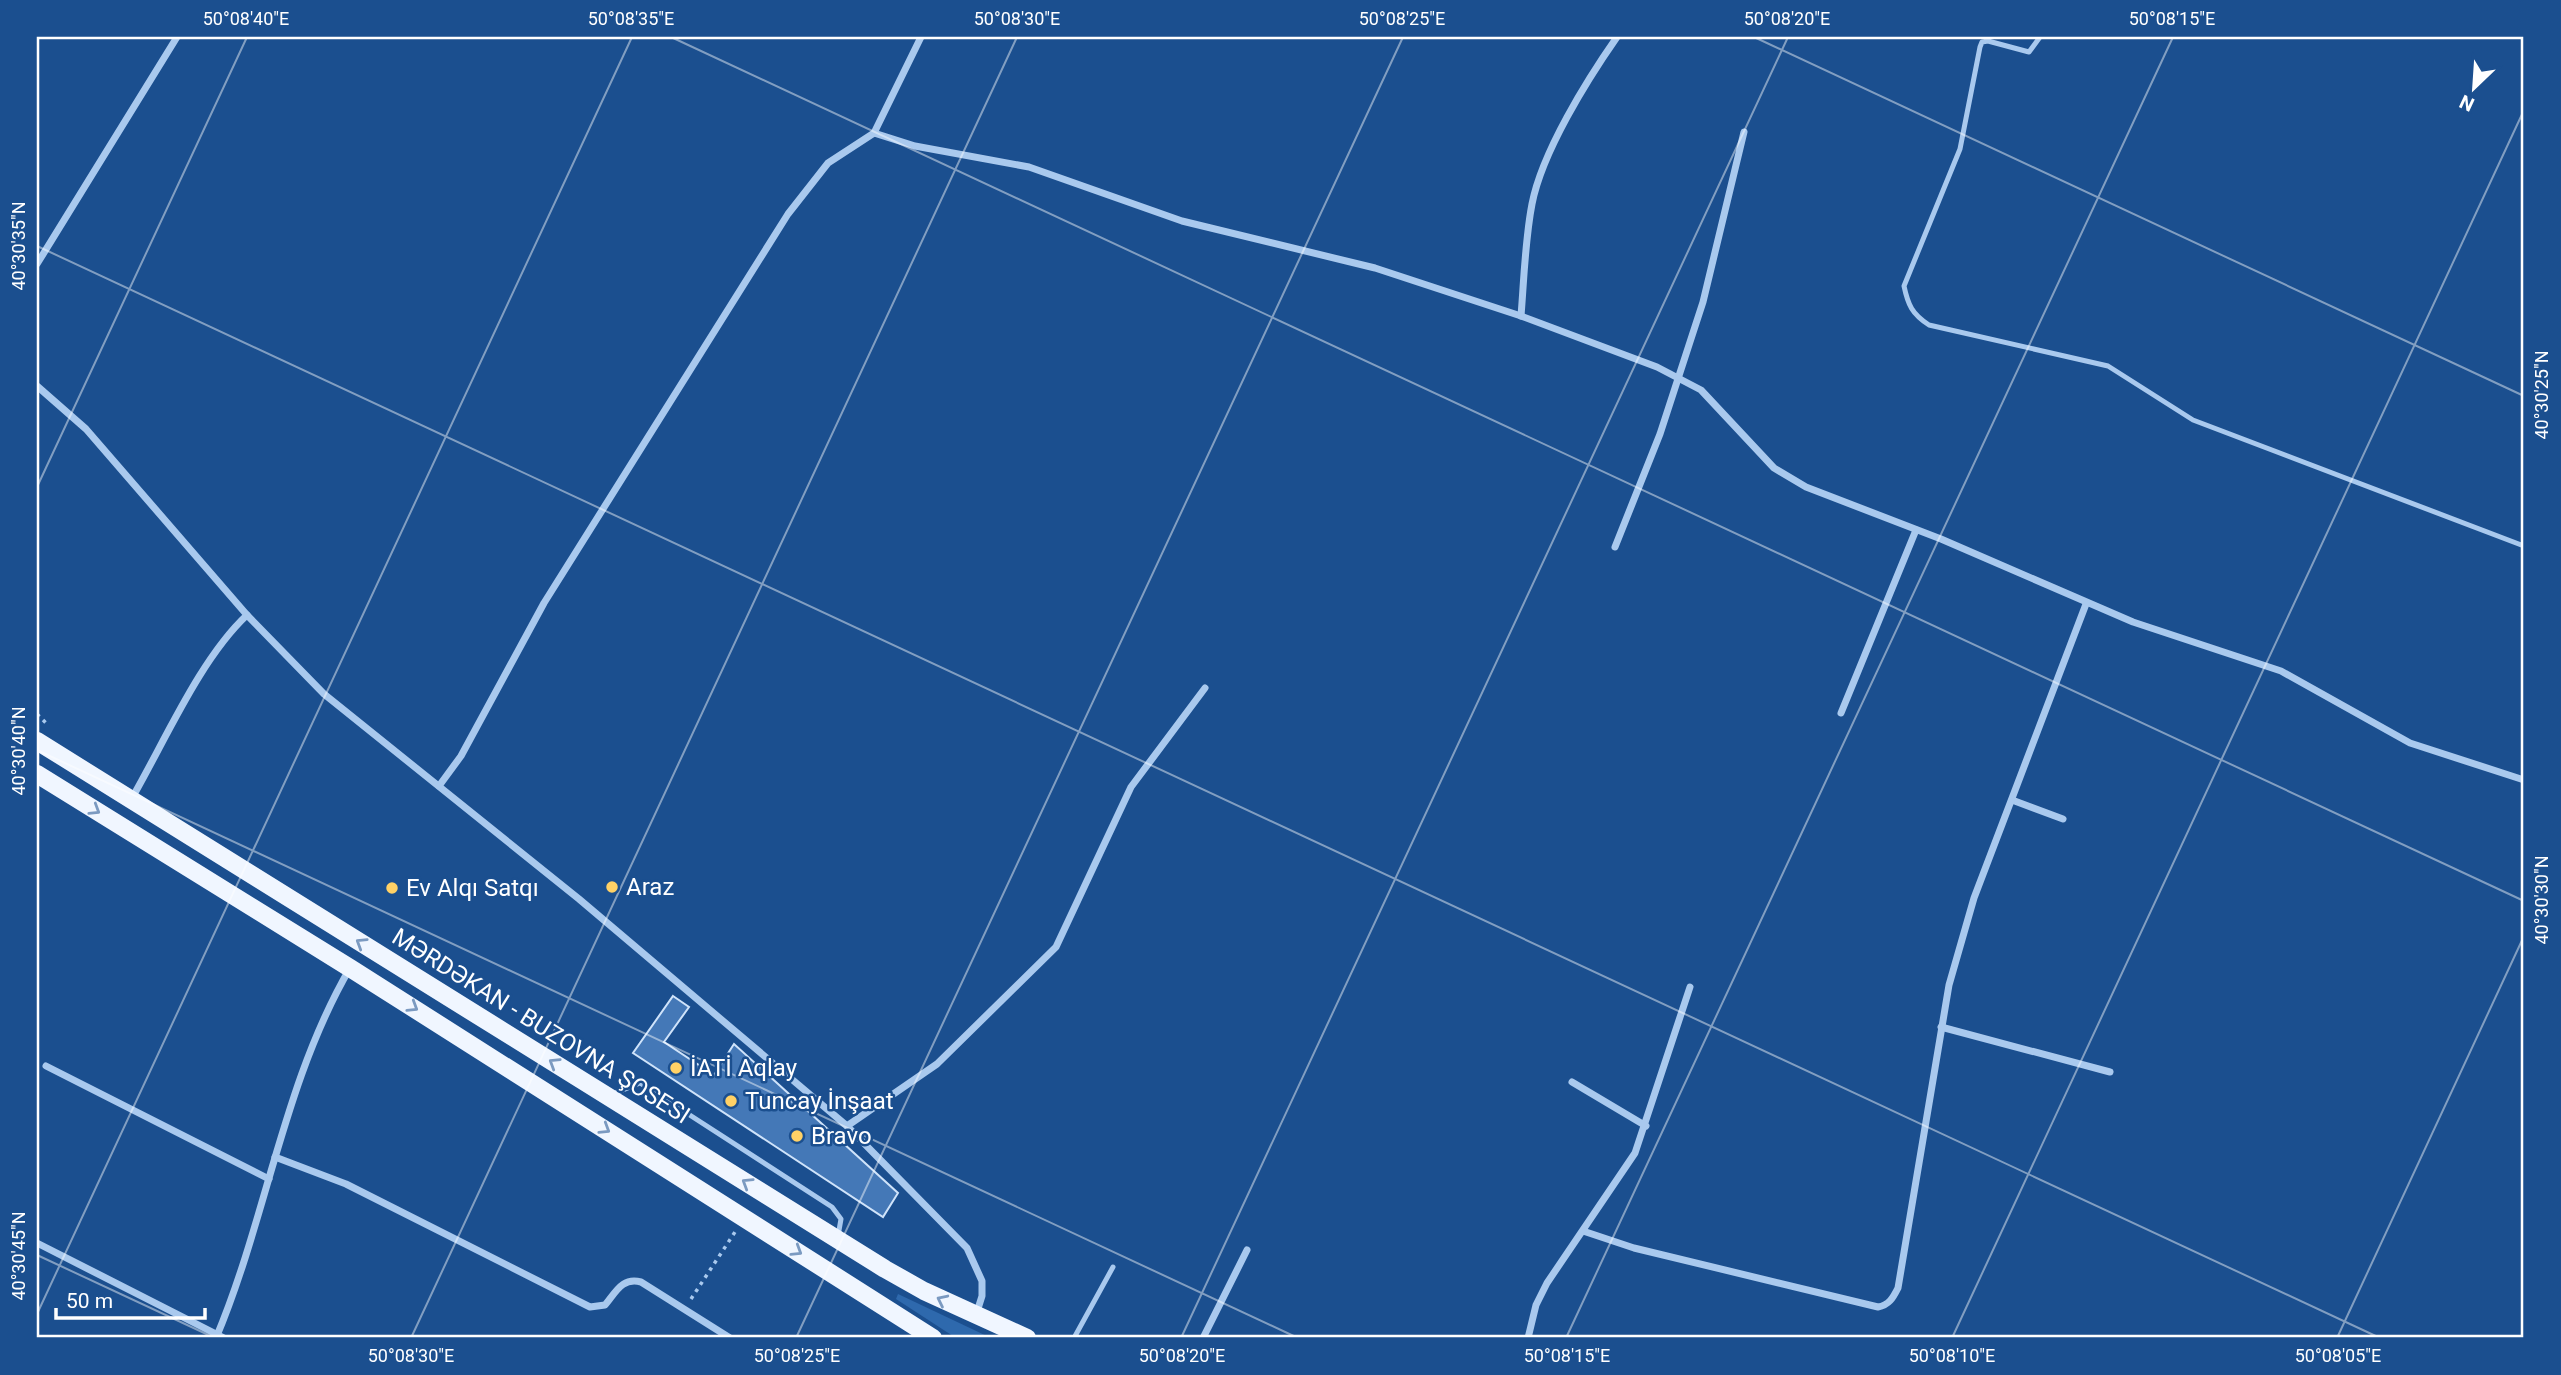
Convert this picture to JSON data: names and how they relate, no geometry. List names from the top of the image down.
{
  "streets": {
    "main road": ["MƏRDƏKAN - BUZOVNA ŞOSESI"]
  },
  "places": [
    "Araz",
    "Ev Alqı Satqı",
    "İATİ Aqlay",
    "Tuncay İnşaat",
    "Bravo"
  ],
  "scale_bar": "50 m",
  "north": "bottom left",
  "coordinates": [
    "50°08'40\"E",
    "50°08'35\"E",
    "50°08'30\"E",
    "50°08'25\"E",
    "50°08'20\"E",
    "50°08'15\"E",
    "40°30'35\"N",
    "40°30'25\"N",
    "40°30'40\"N",
    "40°30'30\"N",
    "40°30'45\"N",
    "50°08'10\"E",
    "50°08'05\"E"
  ]
}
